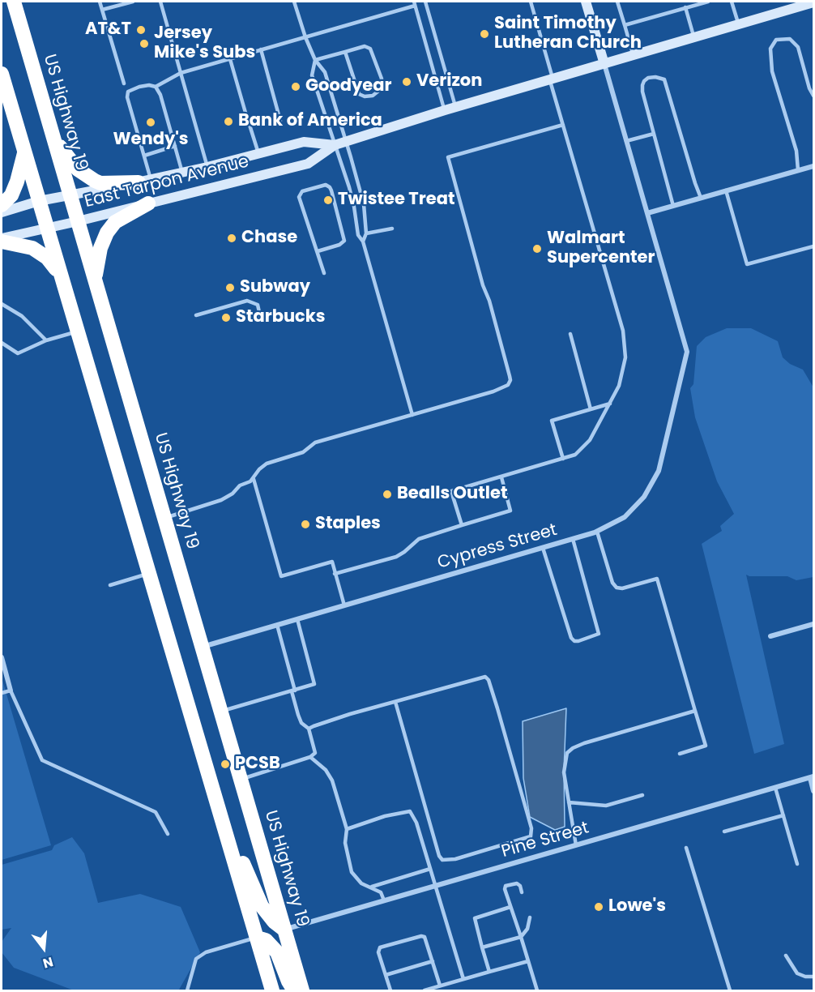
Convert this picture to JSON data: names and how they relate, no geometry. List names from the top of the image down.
{
  "streets": {
    "highway": ["US Highway 19"],
    "main road": ["East Tarpon Avenue"],
    "street": ["Cypress Street", "Pine Street"]
  },
  "crossings": [
    ["US Highway 19", "East Tarpon Avenue"],
    ["US Highway 19", "Cypress Street"],
    ["US Highway 19", "Pine Street"]
  ],
  "places": [
    "AT&T",
    "Saint Timothy Lutheran Church",
    "Jersey Mike's Subs",
    "Verizon",
    "Goodyear",
    "Bank of America",
    "Wendy's",
    "Twistee Treat",
    "Chase",
    "Walmart Supercenter",
    "Subway",
    "Starbucks",
    "Bealls Outlet",
    "Staples",
    "PCSB",
    "Lowe's"
  ],
  "north": "bottom"
}
